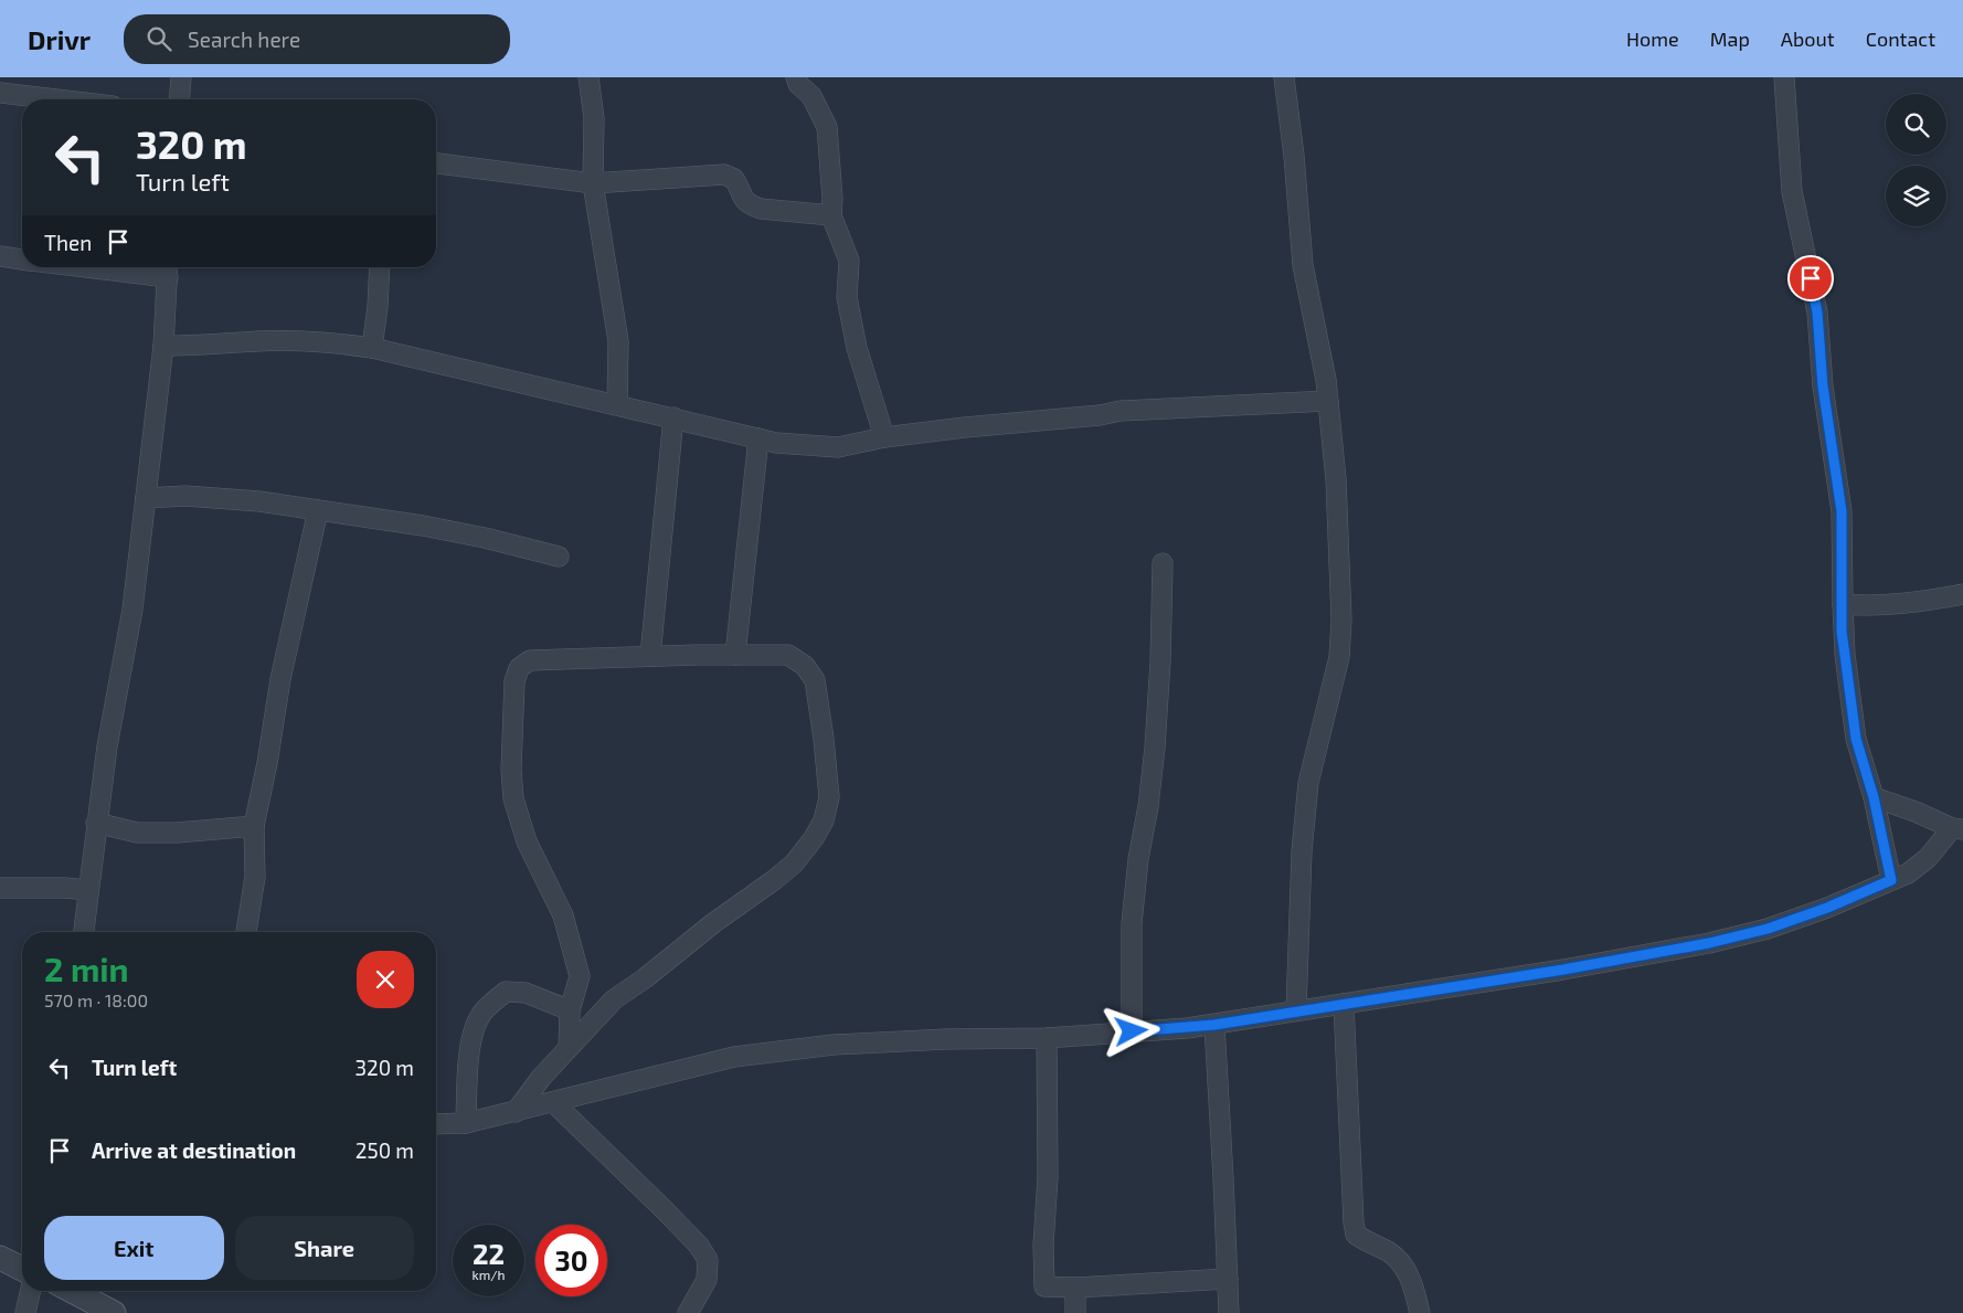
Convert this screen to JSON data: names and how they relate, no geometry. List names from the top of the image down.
{
  "page": {
    "header": "Drivr",
    "search": "Search here",
    "nav": [
      "Home",
      "Map",
      "About",
      "Contact"
    ],
    "turn": ["320 m", "Turn left"],
    "then": "Then",
    "heading": ["2 min", "570 m · 18:00"],
    "list": [
      {
        "name": "Turn left",
        "value": "320 m"
      },
      {
        "name": "Arrive at destination",
        "value": "250 m"
      }
    ],
    "buttons": ["Exit", "Share"],
    "speed": "22 km/h",
    "limit": "30"
  }
}
